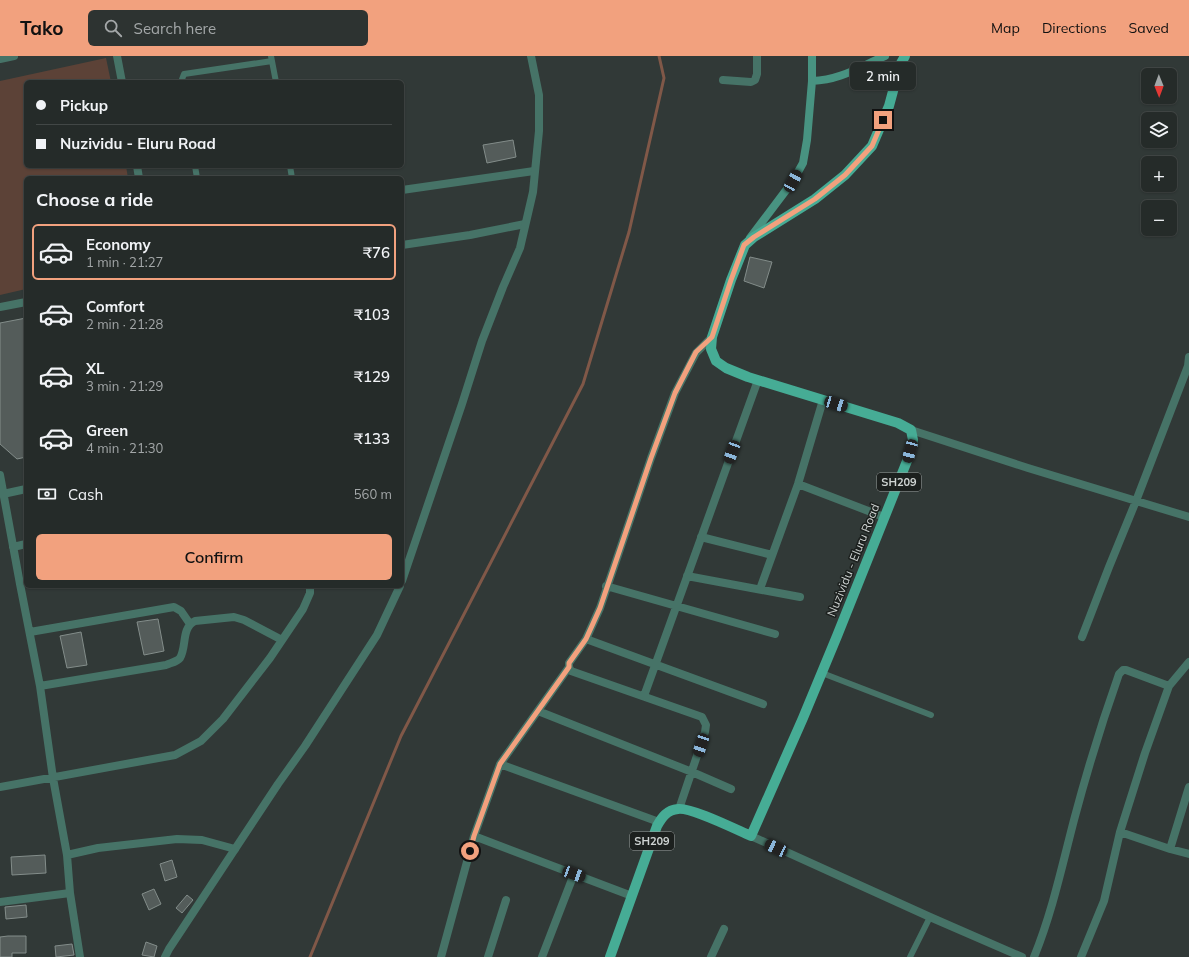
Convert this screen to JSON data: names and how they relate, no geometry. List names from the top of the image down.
{
  "streets": {
    "main road": ["SH209", "Nuzividu - Eluru Road"]
  },
  "north": "bottom",
  "page": {
    "header": "Tako",
    "search": "Search here",
    "nav": ["Map", "Directions", "Saved"],
    "bubble": "2 min",
    "map_buttons": ["+", "−"],
    "banner": ["Pickup", "Nuzividu - Eluru Road"],
    "heading": "Choose a ride",
    "list": [
      {
        "name": "Economy",
        "note": "1 min · 21:27",
        "value": "₹76"
      },
      {
        "name": "Comfort",
        "note": "2 min · 21:28",
        "value": "₹103"
      },
      {
        "name": "XL",
        "note": "3 min · 21:29",
        "value": "₹129"
      },
      {
        "name": "Green",
        "note": "4 min · 21:30",
        "value": "₹133"
      }
    ],
    "pay": ["Cash", "560 m"],
    "buttons": "Confirm"
  }
}
